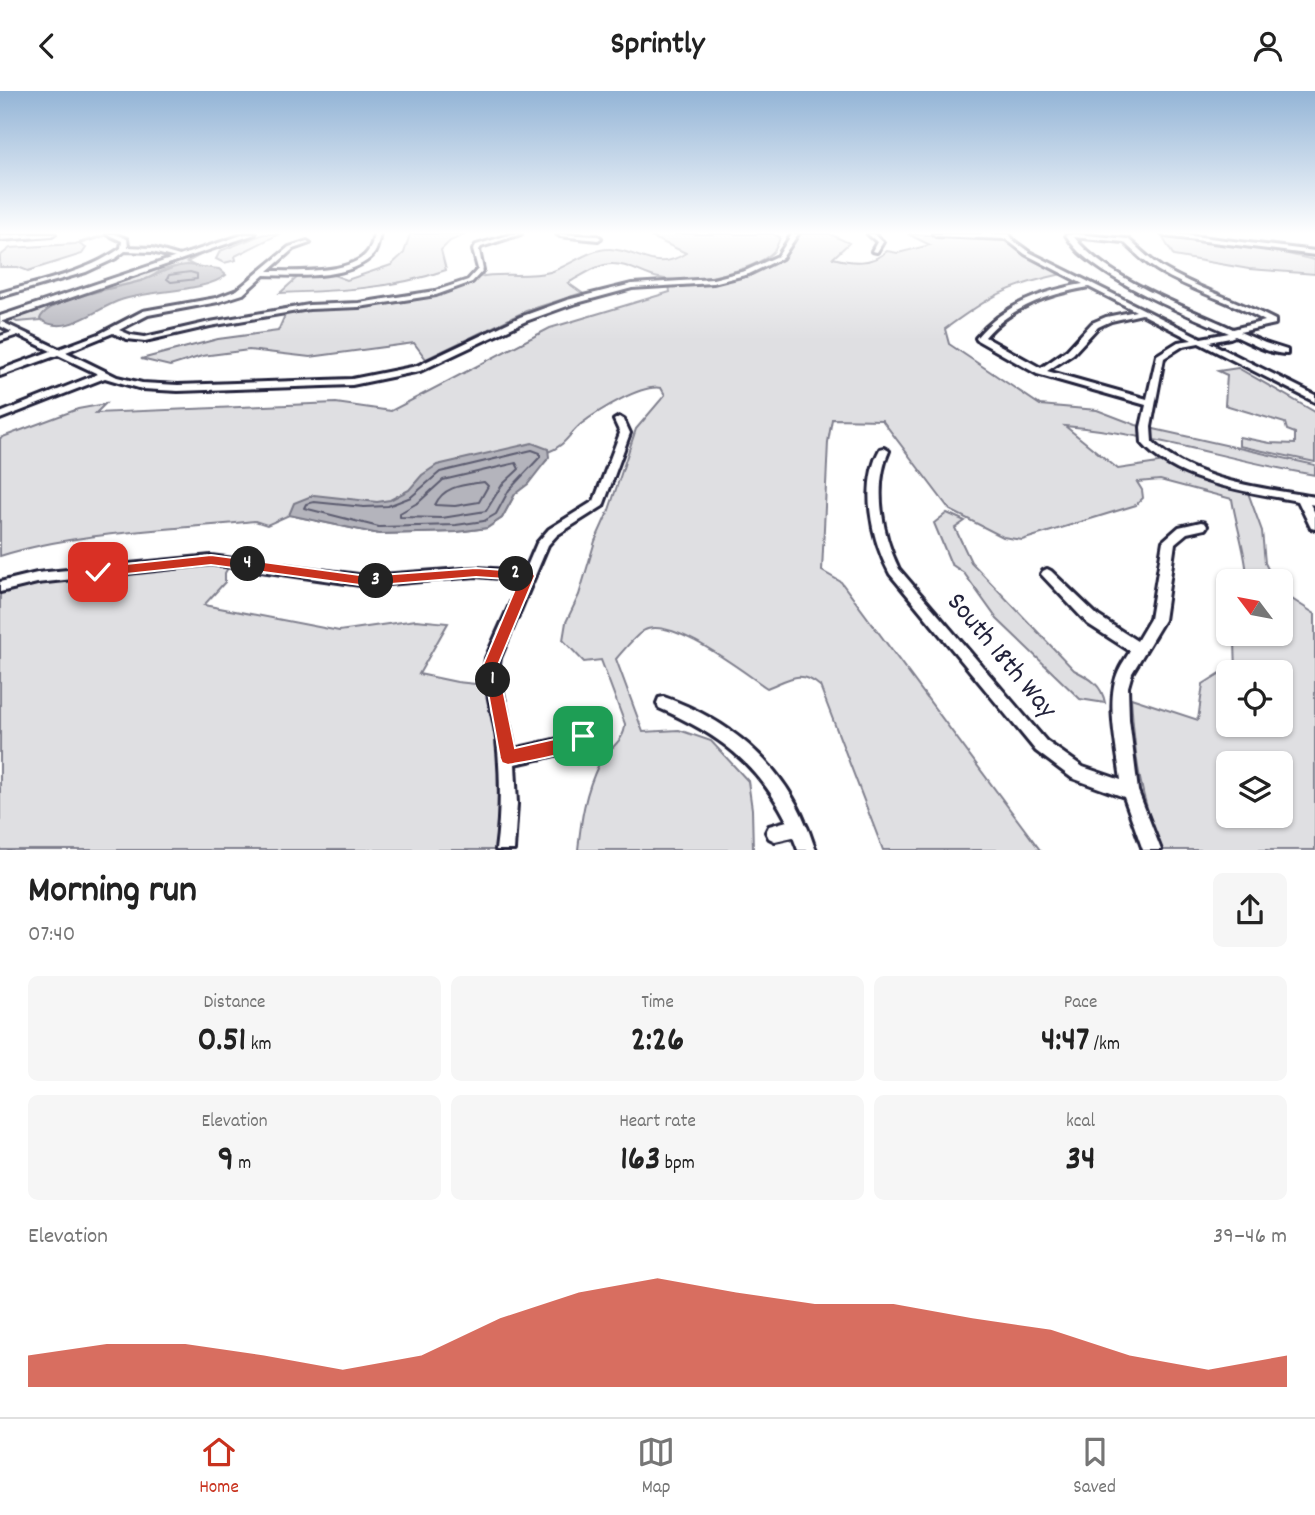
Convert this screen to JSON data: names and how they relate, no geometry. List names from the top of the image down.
{
  "streets": {
    "street": ["South 18th Way"]
  },
  "north": "top left",
  "page": {
    "header": "Sprintly",
    "pins": [
      "4",
      "2",
      "3",
      "1"
    ],
    "heading": ["Morning run", "07:40"],
    "stats": [
      ["Distance", "0.51 km"],
      ["Time", "2:26"],
      ["Pace", "4:47 /km"],
      ["Elevation", "9 m"],
      ["Heart rate", "163 bpm"],
      ["kcal", "34"]
    ],
    "chart": ["Elevation", "39–46 m"],
    "tabs": ["Home", "Map", "Saved"]
  }
}
